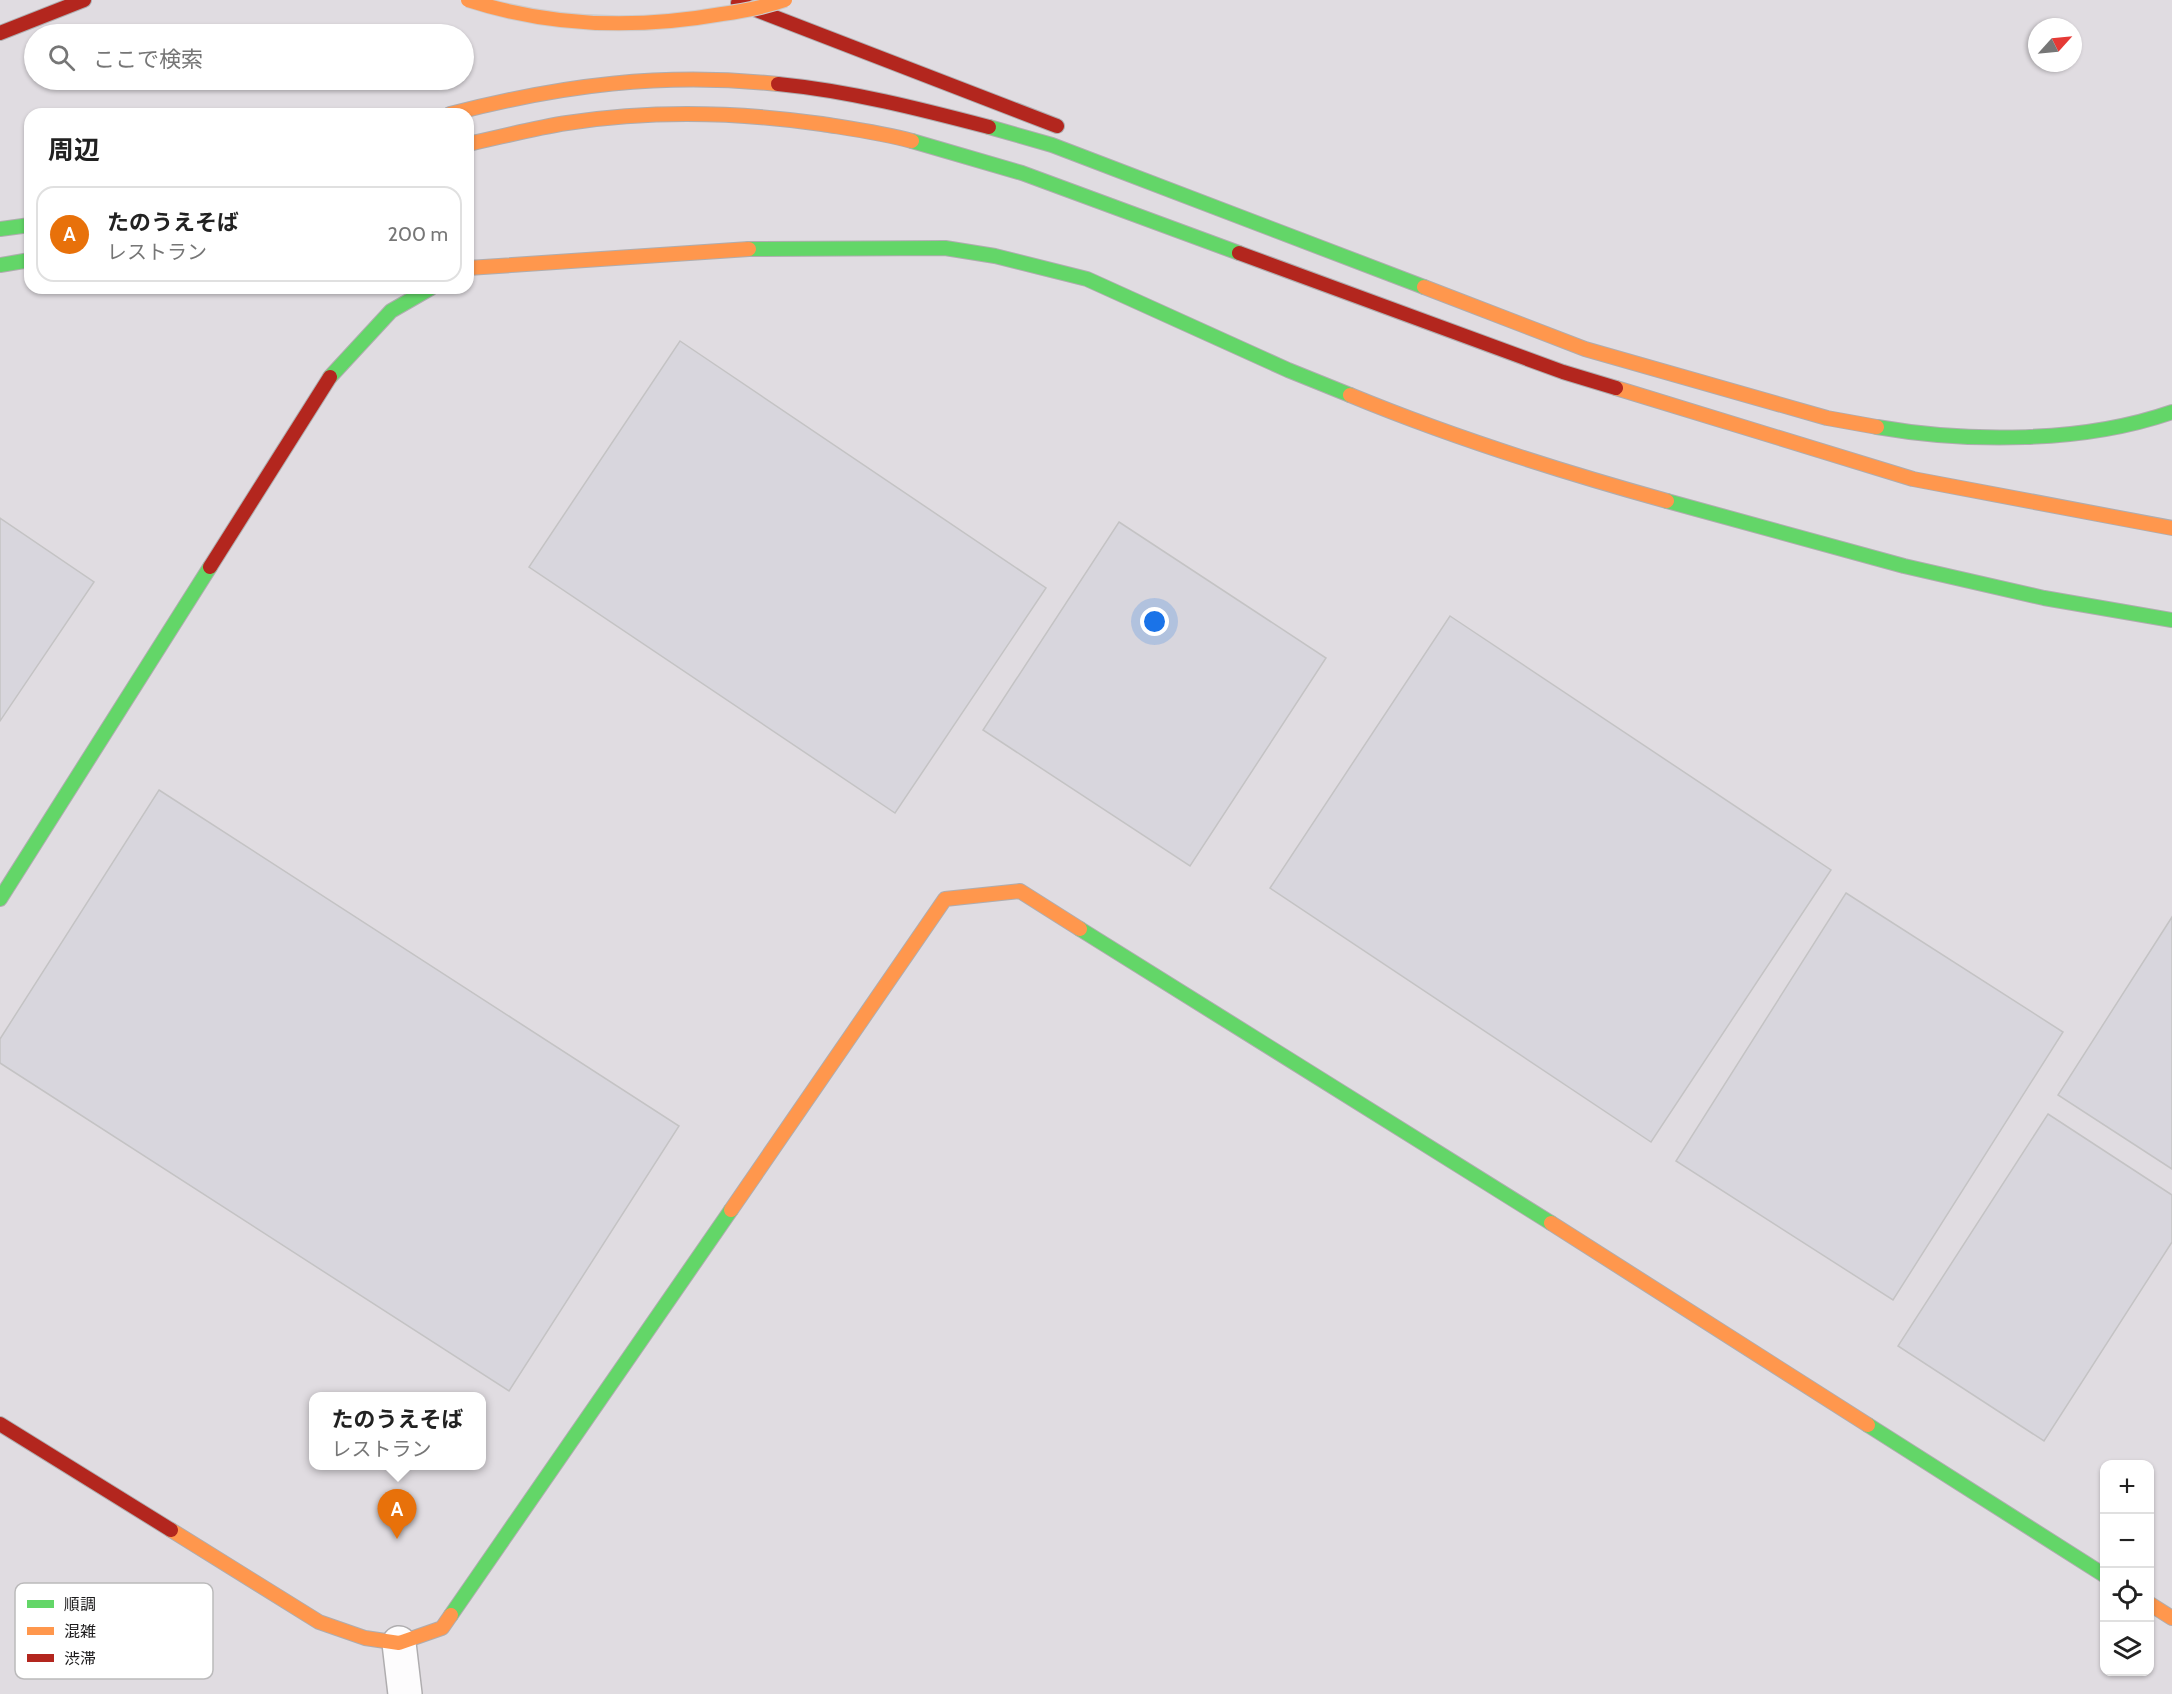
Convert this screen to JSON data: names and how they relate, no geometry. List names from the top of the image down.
{
  "legend": ["順調", "混雑", "渋滞"],
  "north": "top right",
  "page": {
    "search": "ここで検索",
    "heading": "周辺",
    "list": [
      {
        "mark": "A",
        "name": "たのうえそば",
        "note": "レストラン",
        "value": "200 m"
      }
    ],
    "popup": ["たのうえそば", "レストラン"],
    "map_buttons": ["+", "−"],
    "pins": "A"
  }
}
